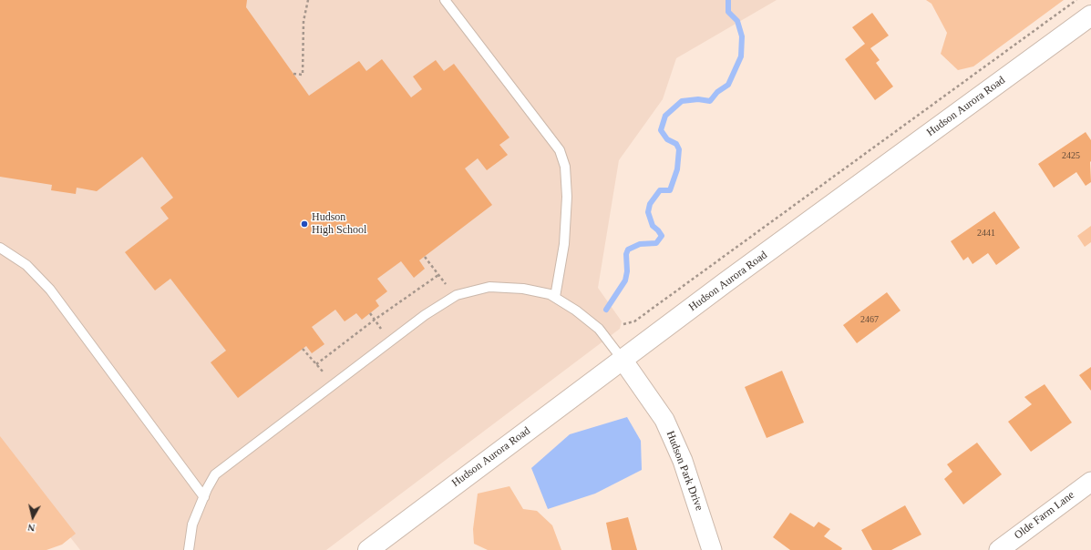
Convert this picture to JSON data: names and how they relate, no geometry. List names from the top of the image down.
{
  "streets": {
    "street": ["Hudson Aurora Road", "Hudson Park Drive", "Olde Farm Lane"]
  },
  "crossings": [
    ["Hudson Aurora Road", "Hudson Park Drive"]
  ],
  "places": ["Hudson High School"],
  "house_numbers": ["2425", "2441", "2467"],
  "north": "bottom"
}
